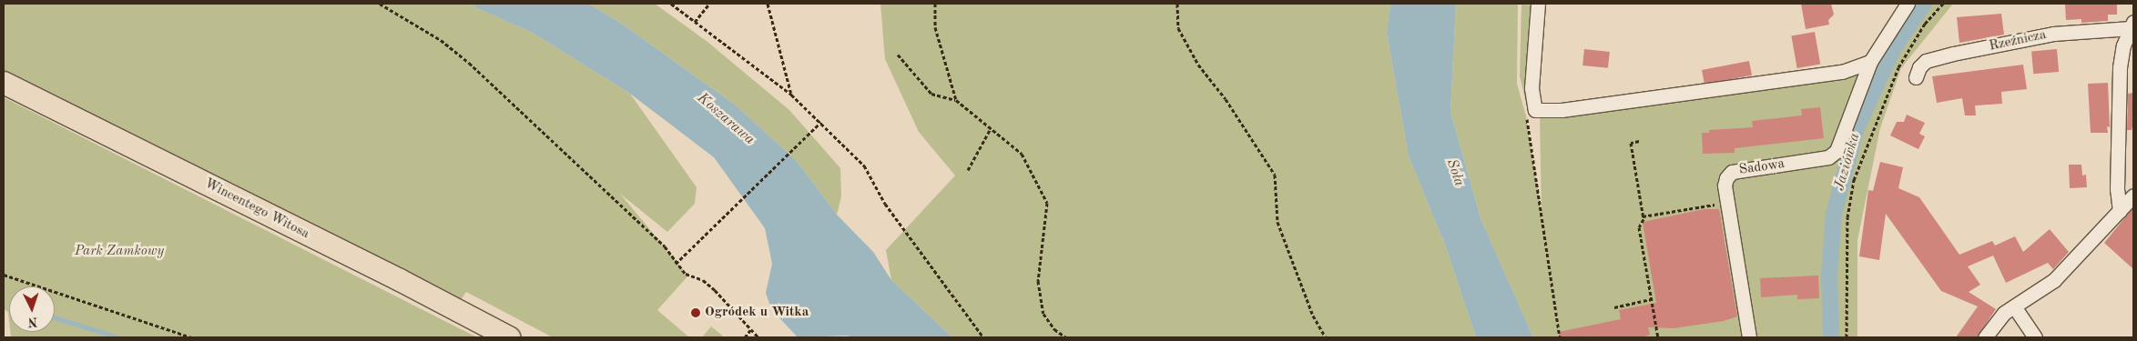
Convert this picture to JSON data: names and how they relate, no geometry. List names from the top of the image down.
{
  "streets": {
    "main road": ["Wincentego Witosa"],
    "street": ["Rzeźnicza", "Sadowa"]
  },
  "water": ["Koszarawa", "Jaziówka", "Soła"],
  "parks": ["Park Zamkowy"],
  "places": ["Ogródek u Witka"],
  "north": "bottom"
}
